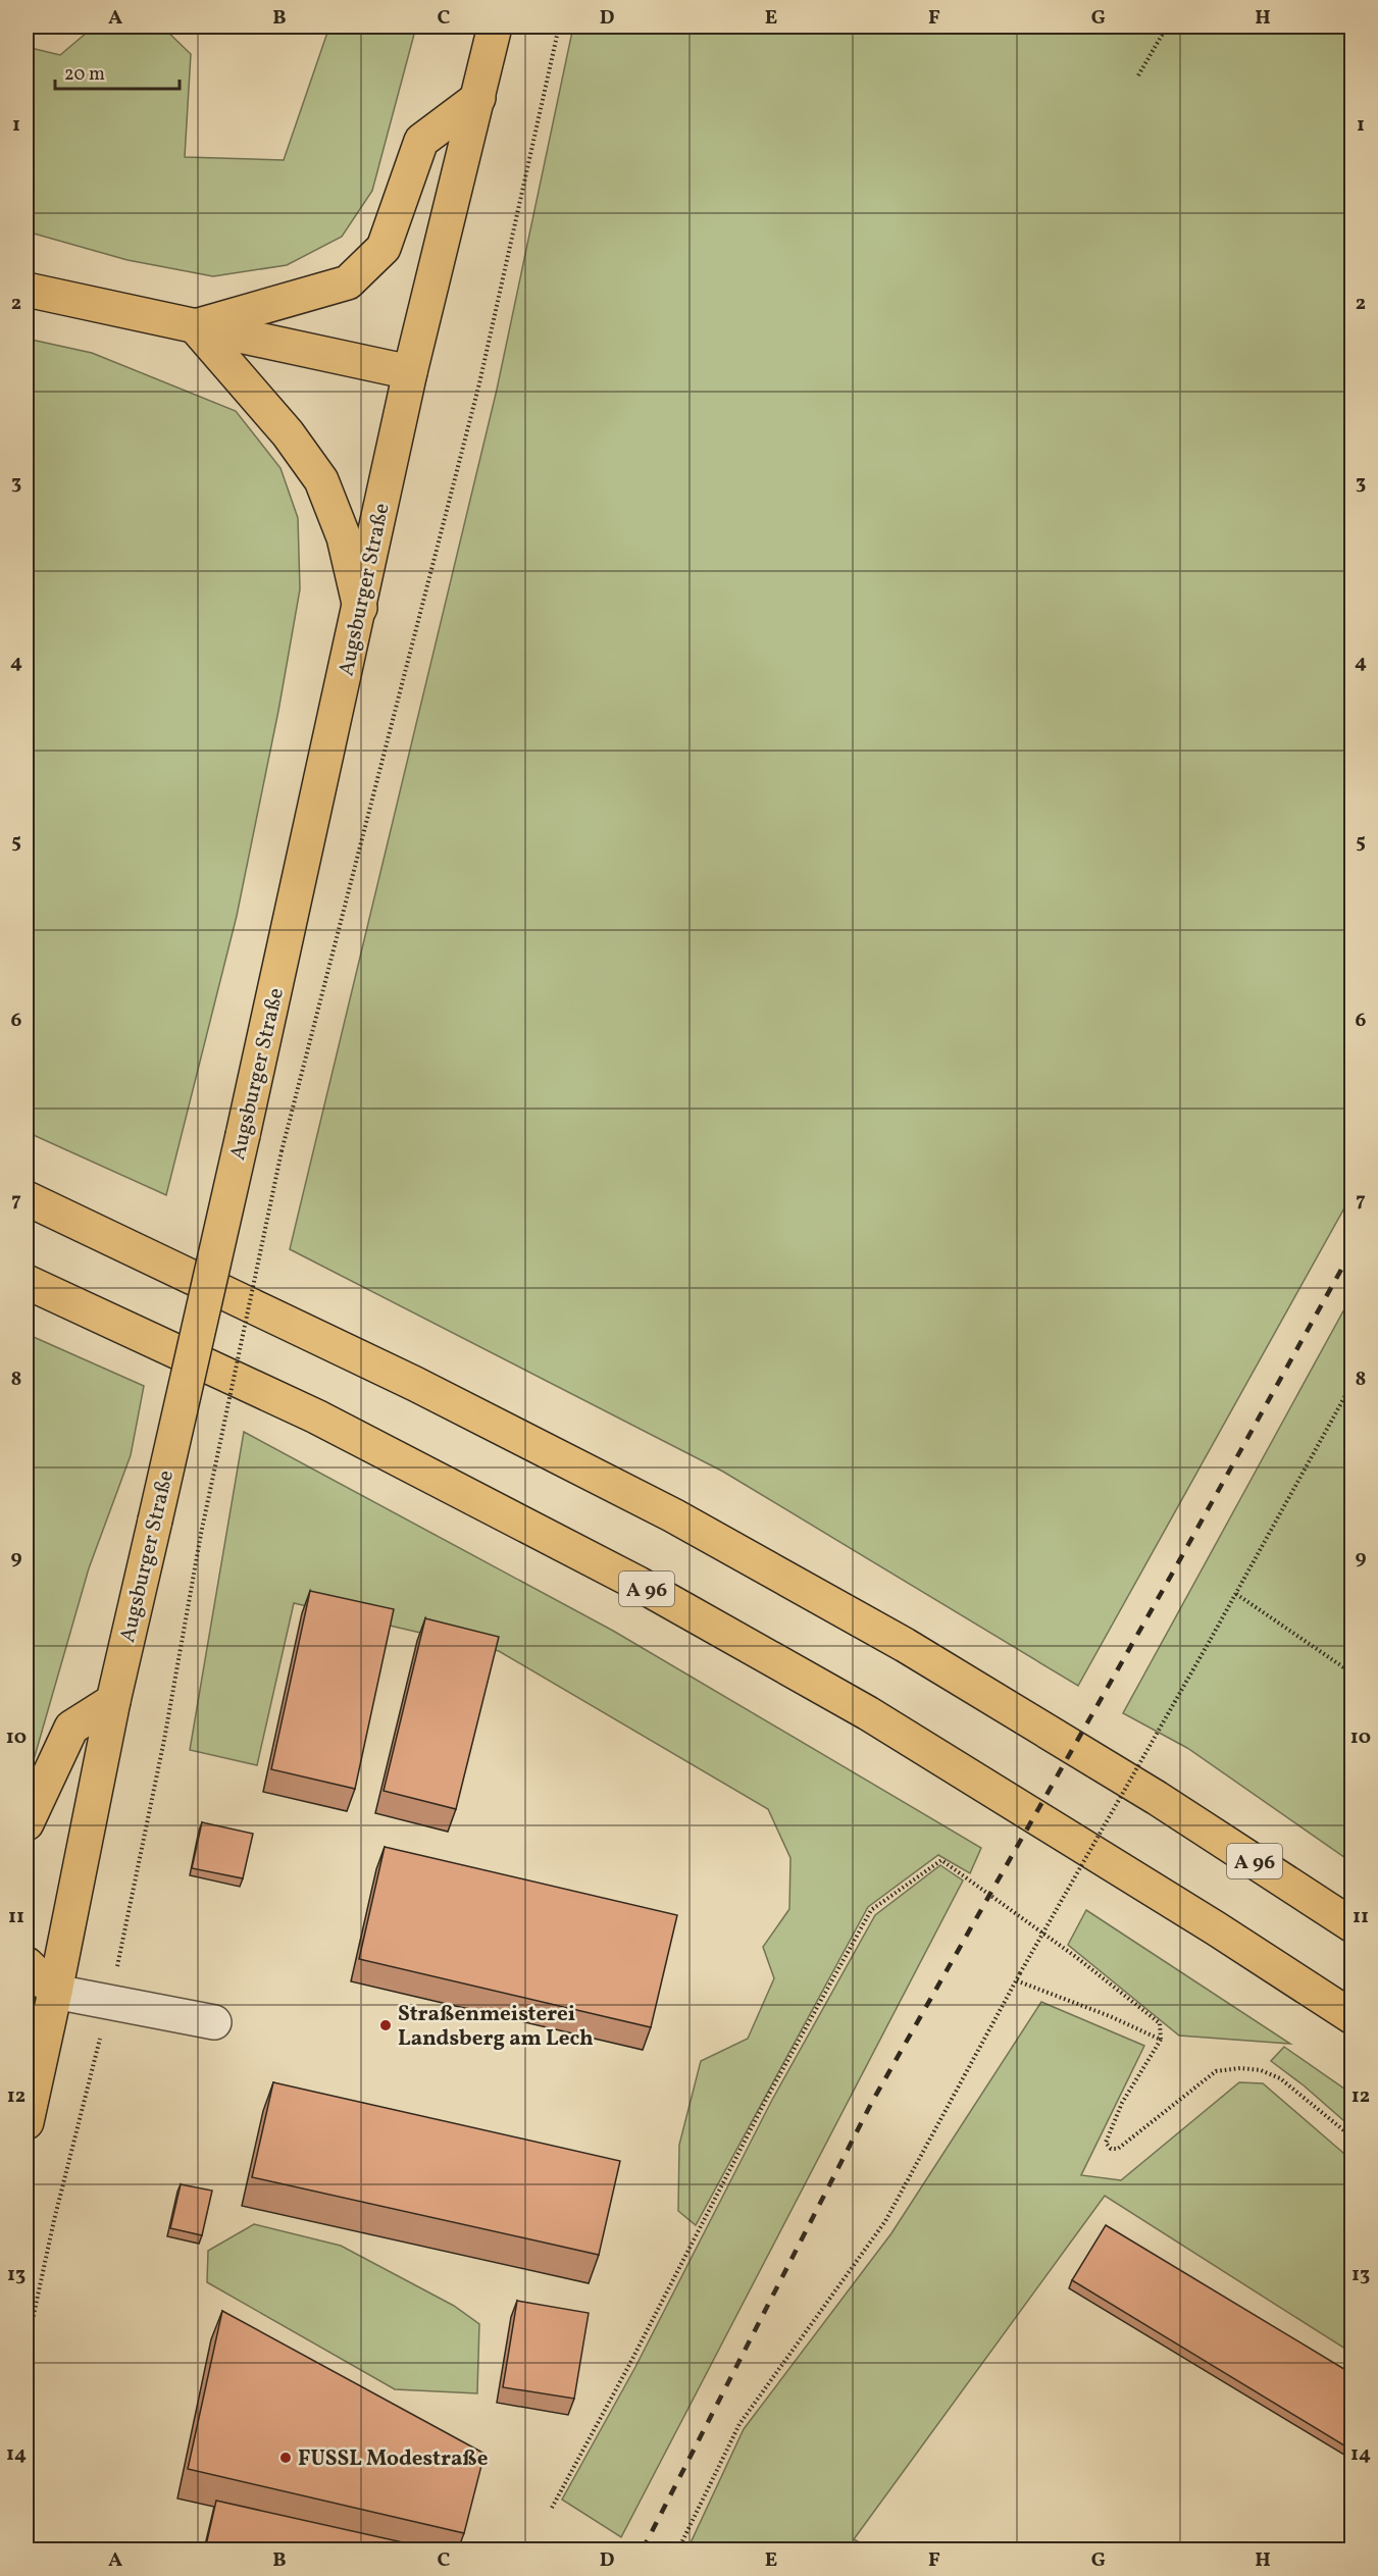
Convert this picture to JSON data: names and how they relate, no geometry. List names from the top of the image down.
{
  "streets": {
    "main road": ["Augsburger Straße", "A 96"]
  },
  "places": ["Straßenmeisterei Landsberg am Lech", "FUSSL Modestraße"],
  "scale_bar": "20 m",
  "grid": {
    "columns": [
      "A",
      "B",
      "C",
      "D",
      "E",
      "F",
      "G",
      "H"
    ],
    "rows": [
      "1",
      "2",
      "3",
      "4",
      "5",
      "6",
      "7",
      "8",
      "9",
      "10",
      "11",
      "12",
      "13",
      "14"
    ]
  }
}
